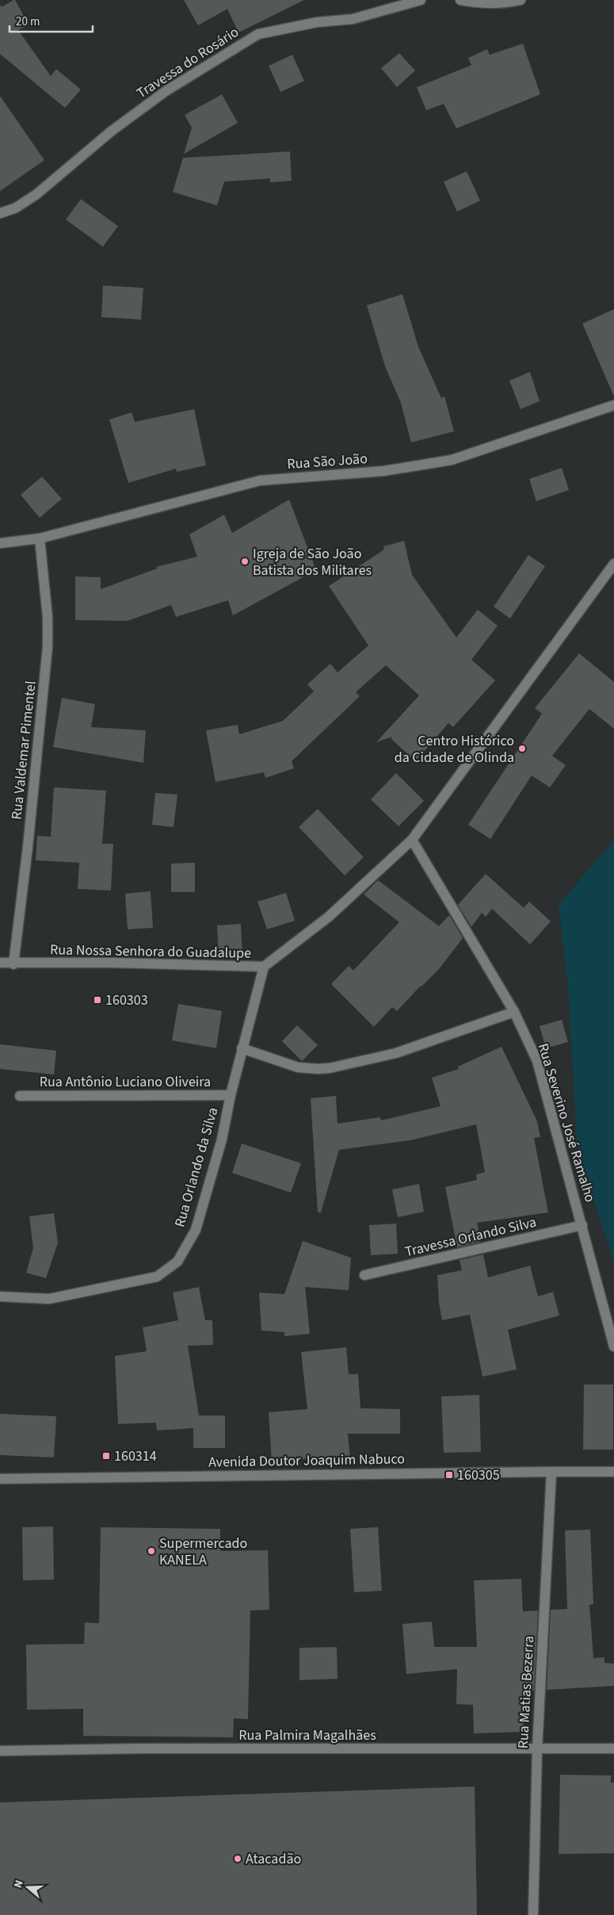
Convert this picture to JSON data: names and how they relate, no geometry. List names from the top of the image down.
{
  "streets": {
    "street": [
      "Travessa do Rosário",
      "Rua São João",
      "Rua Valdemar Pimentel",
      "Rua Nossa Senhora do Guadalupe",
      "Rua Antônio Luciano Oliveira",
      "Rua Severino José Ramalho",
      "Rua Orlando da Silva",
      "Travessa Orlando Silva",
      "Avenida Doutor Joaquim Nabuco",
      "Rua Matias Bezerra",
      "Rua Palmira Magalhães"
    ]
  },
  "crossings": [
    ["Rua São João", "Rua Valdemar Pimentel"],
    ["Rua Valdemar Pimentel", "Rua Nossa Senhora do Guadalupe"],
    ["Rua Nossa Senhora do Guadalupe", "Rua Severino José Ramalho"],
    ["Rua Nossa Senhora do Guadalupe", "Rua Orlando da Silva"],
    ["Rua Antônio Luciano Oliveira", "Rua Orlando da Silva"],
    ["Rua Severino José Ramalho", "Travessa Orlando Silva"],
    ["Avenida Doutor Joaquim Nabuco", "Rua Matias Bezerra"],
    ["Rua Matias Bezerra", "Rua Palmira Magalhães"]
  ],
  "places": {
    "other": [
      "Igreja de São João Batista dos Militares",
      "Centro Histórico da Cidade de Olinda",
      "Supermercado KANELA",
      "Atacadão"
    ],
    "transit": ["160303", "160314", "160305"]
  },
  "scale_bar": "20 m",
  "north": "left"
}
